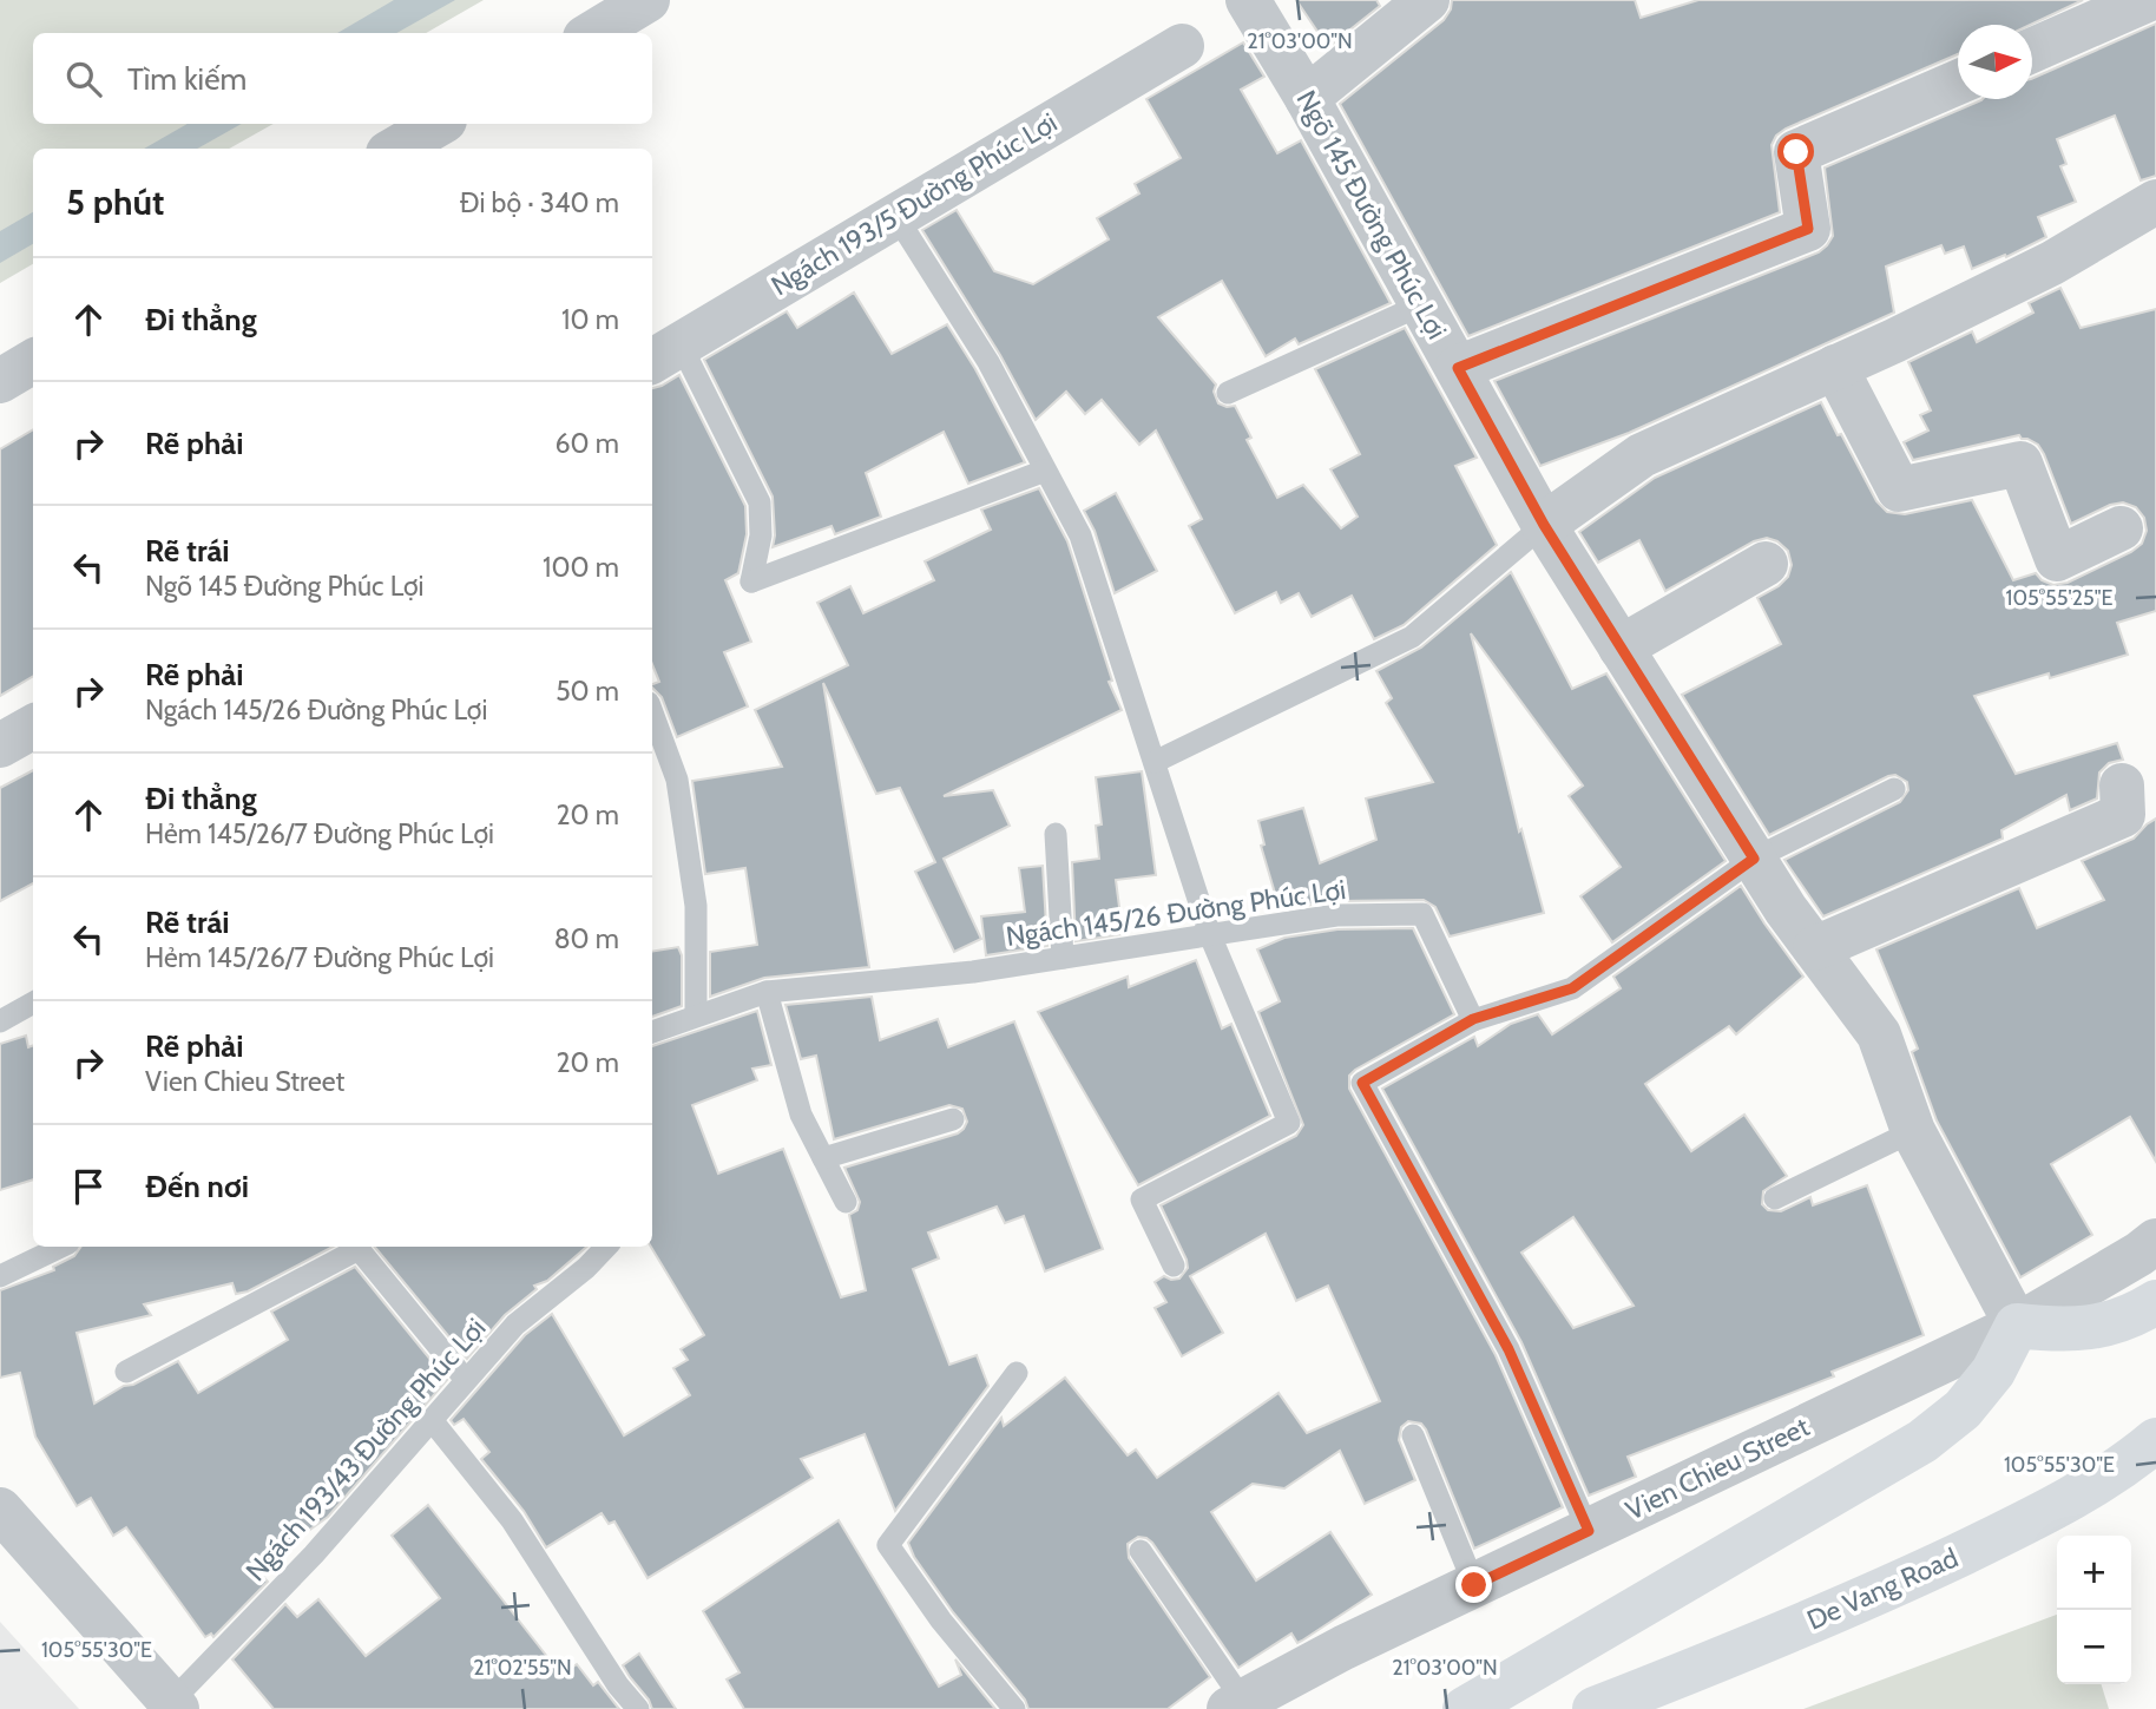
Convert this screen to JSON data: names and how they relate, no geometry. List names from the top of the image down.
{
  "streets": {
    "main road": ["De Vang Road"],
    "street": ["Ngách 193/5 Đường Phúc Lợi", "Ngõ 145 Đường Phúc Lợi", "Vien Chieu Street"],
    "lane": ["Ngách 145/26 Đường Phúc Lợi", "Ngách 193/43 Đường Phúc Lợi"]
  },
  "crossings": [
    ["Ngõ 145 Đường Phúc Lợi", "Vien Chieu Street"]
  ],
  "north": "right",
  "page": {
    "search": "Tìm kiếm",
    "heading": ["5 phút", "Đi bộ · 340 m"],
    "list": [
      ["Đi thẳng", "10 m"],
      ["Rẽ phải", "60 m"],
      ["Rẽ trái", "Ngõ 145 Đường Phúc Lợi", "100 m"],
      ["Rẽ phải", "Ngách 145/26 Đường Phúc Lợi", "50 m"],
      ["Đi thẳng", "Hẻm 145/26/7 Đường Phúc Lợi", "20 m"],
      ["Rẽ trái", "Hẻm 145/26/7 Đường Phúc Lợi", "80 m"],
      ["Rẽ phải", "Vien Chieu Street", "20 m"],
      "Đến nơi"
    ],
    "map_buttons": ["+", "−"]
  },
  "coordinates": [
    "21°03'00\"N",
    "105°55'25\"E",
    "105°55'30\"E",
    "21°02'55\"N"
  ]
}
